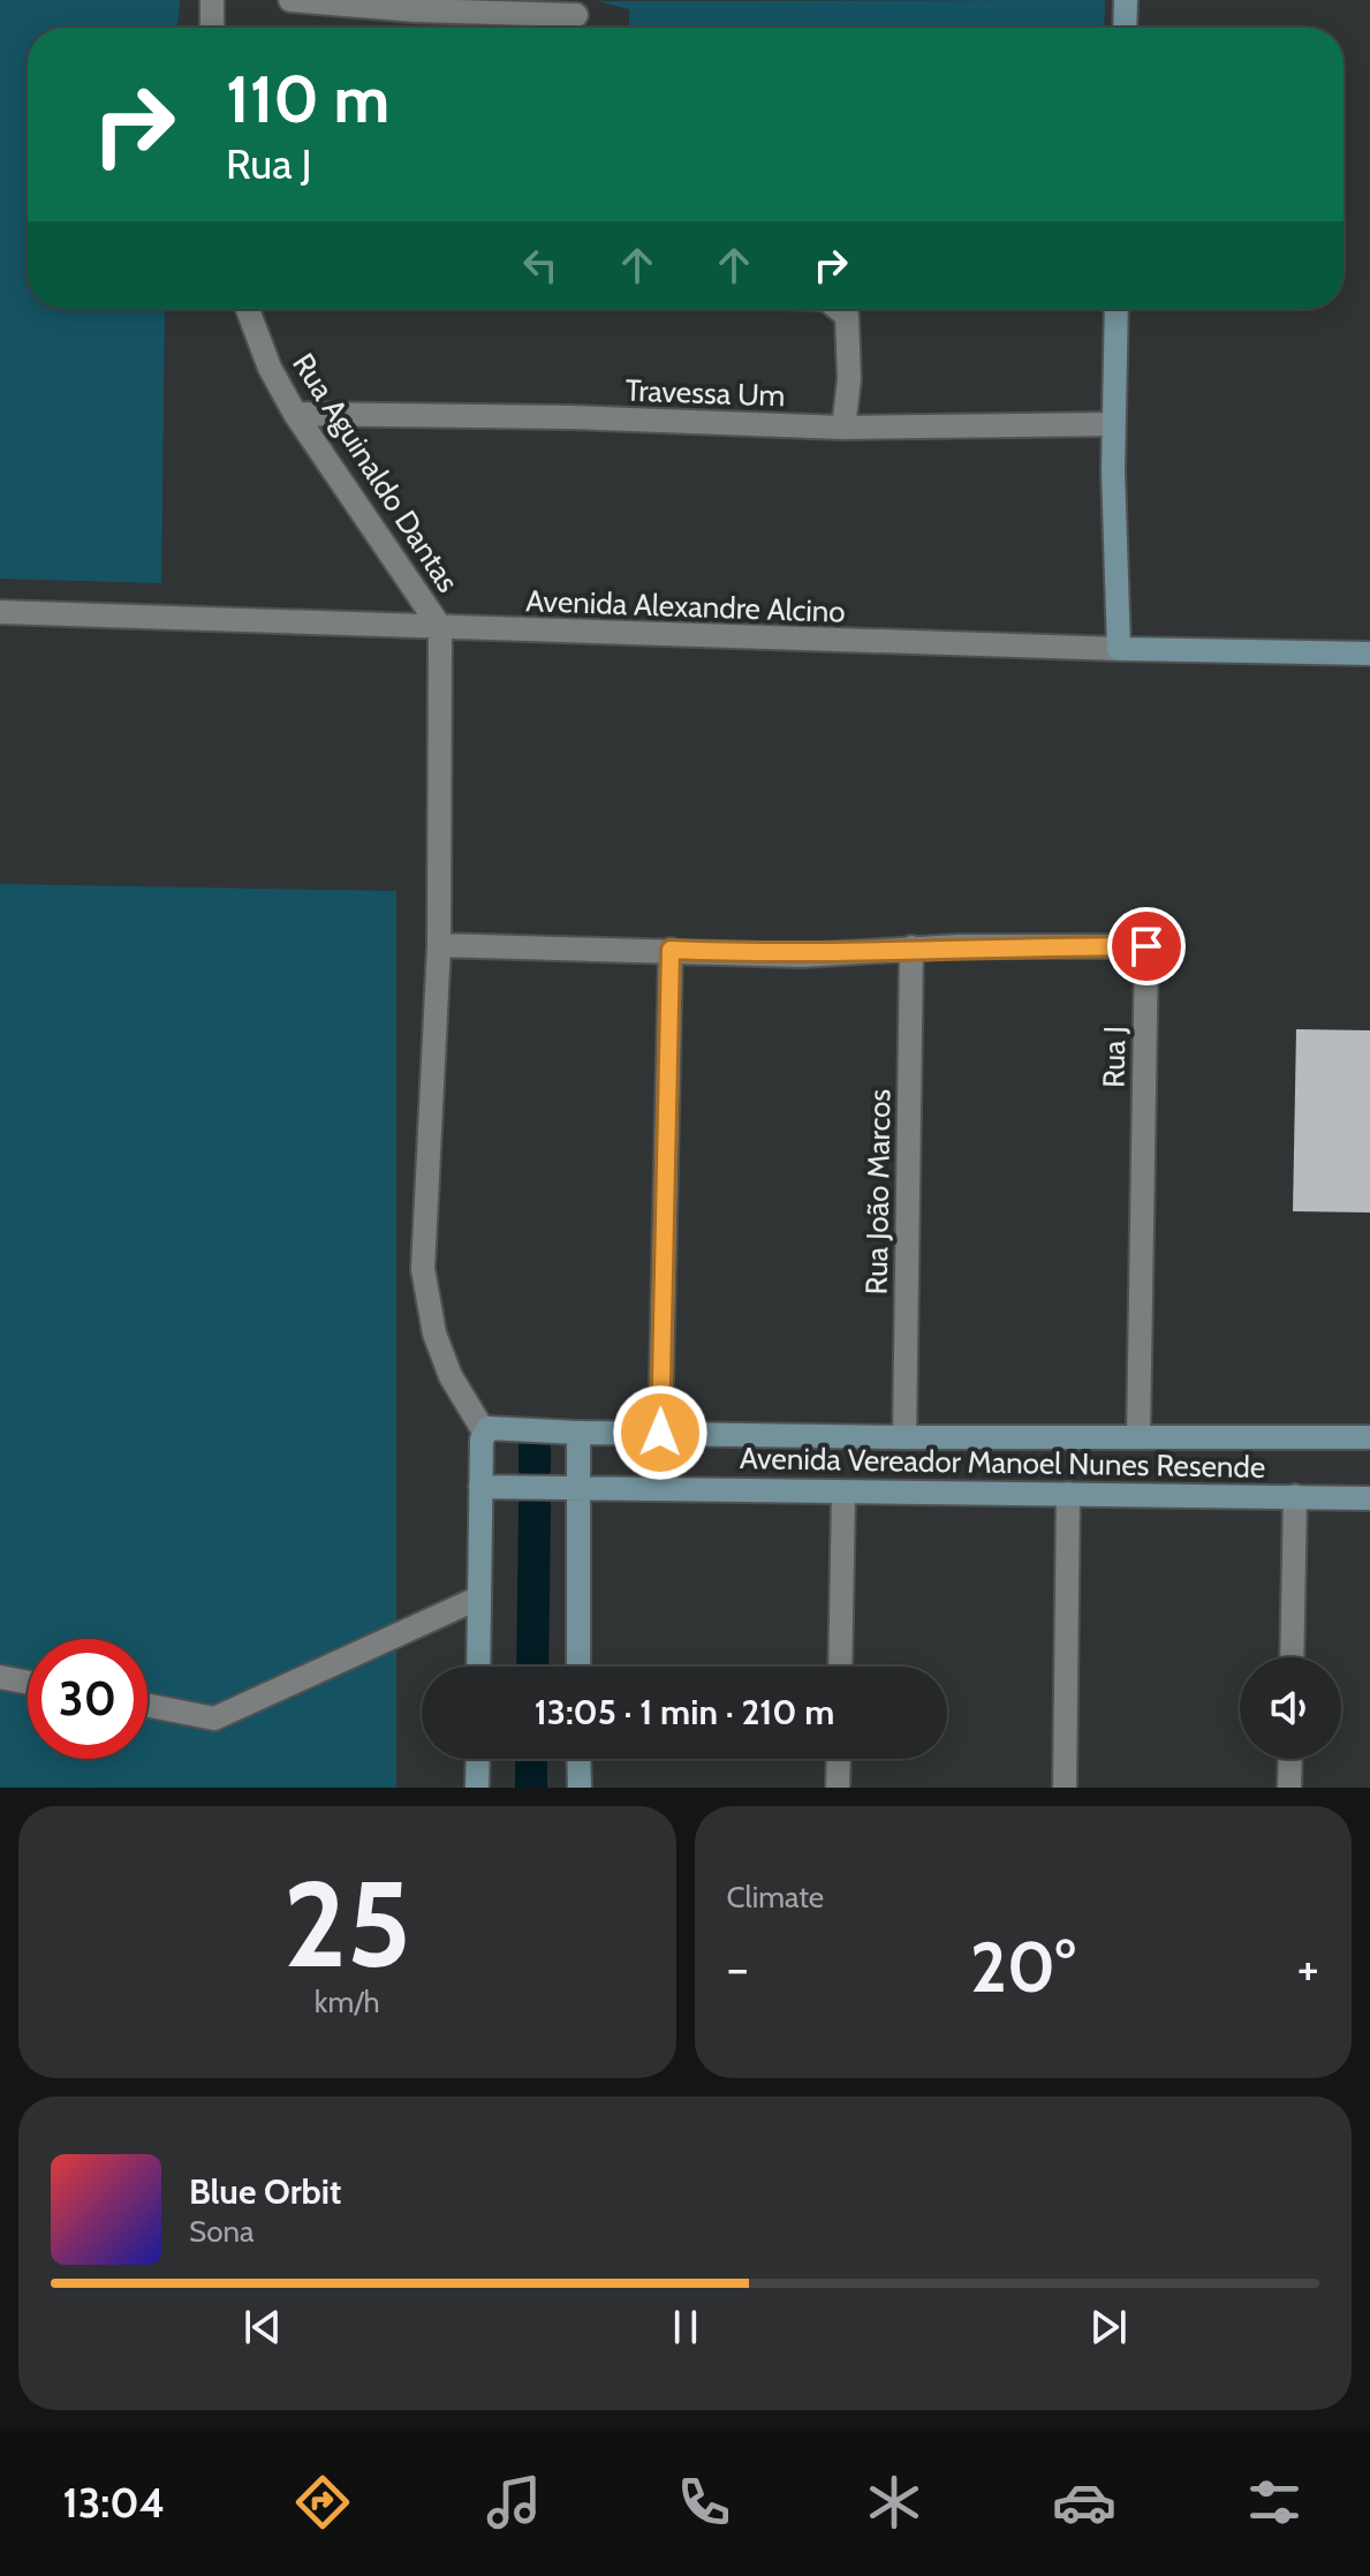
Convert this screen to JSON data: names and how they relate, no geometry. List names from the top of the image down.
{
  "streets": {
    "street": [
      "Travessa Um",
      "Rua Aguinaldo Dantas",
      "Avenida Alexandre Alcino",
      "Rua J",
      "Rua João Marcos",
      "Avenida Vereador Manoel Nunes Resende"
    ]
  },
  "crossings": [
    ["Travessa Um", "Rua Aguinaldo Dantas"],
    ["Rua Aguinaldo Dantas", "Avenida Alexandre Alcino"],
    ["Rua J", "Rua João Marcos"],
    ["Rua J", "Avenida Vereador Manoel Nunes Resende"],
    ["Rua João Marcos", "Avenida Vereador Manoel Nunes Resende"]
  ],
  "page": {
    "turn": ["110 m", "Rua J"],
    "limit": "30",
    "trip": "13:05 · 1 min · 210 m",
    "tile": [
      ["25", "km/h"],
      "Climate"
    ],
    "heat": ["−", "20°", "+"],
    "song": ["Blue Orbit", "Sona"],
    "tabs": "13:04"
  }
}
